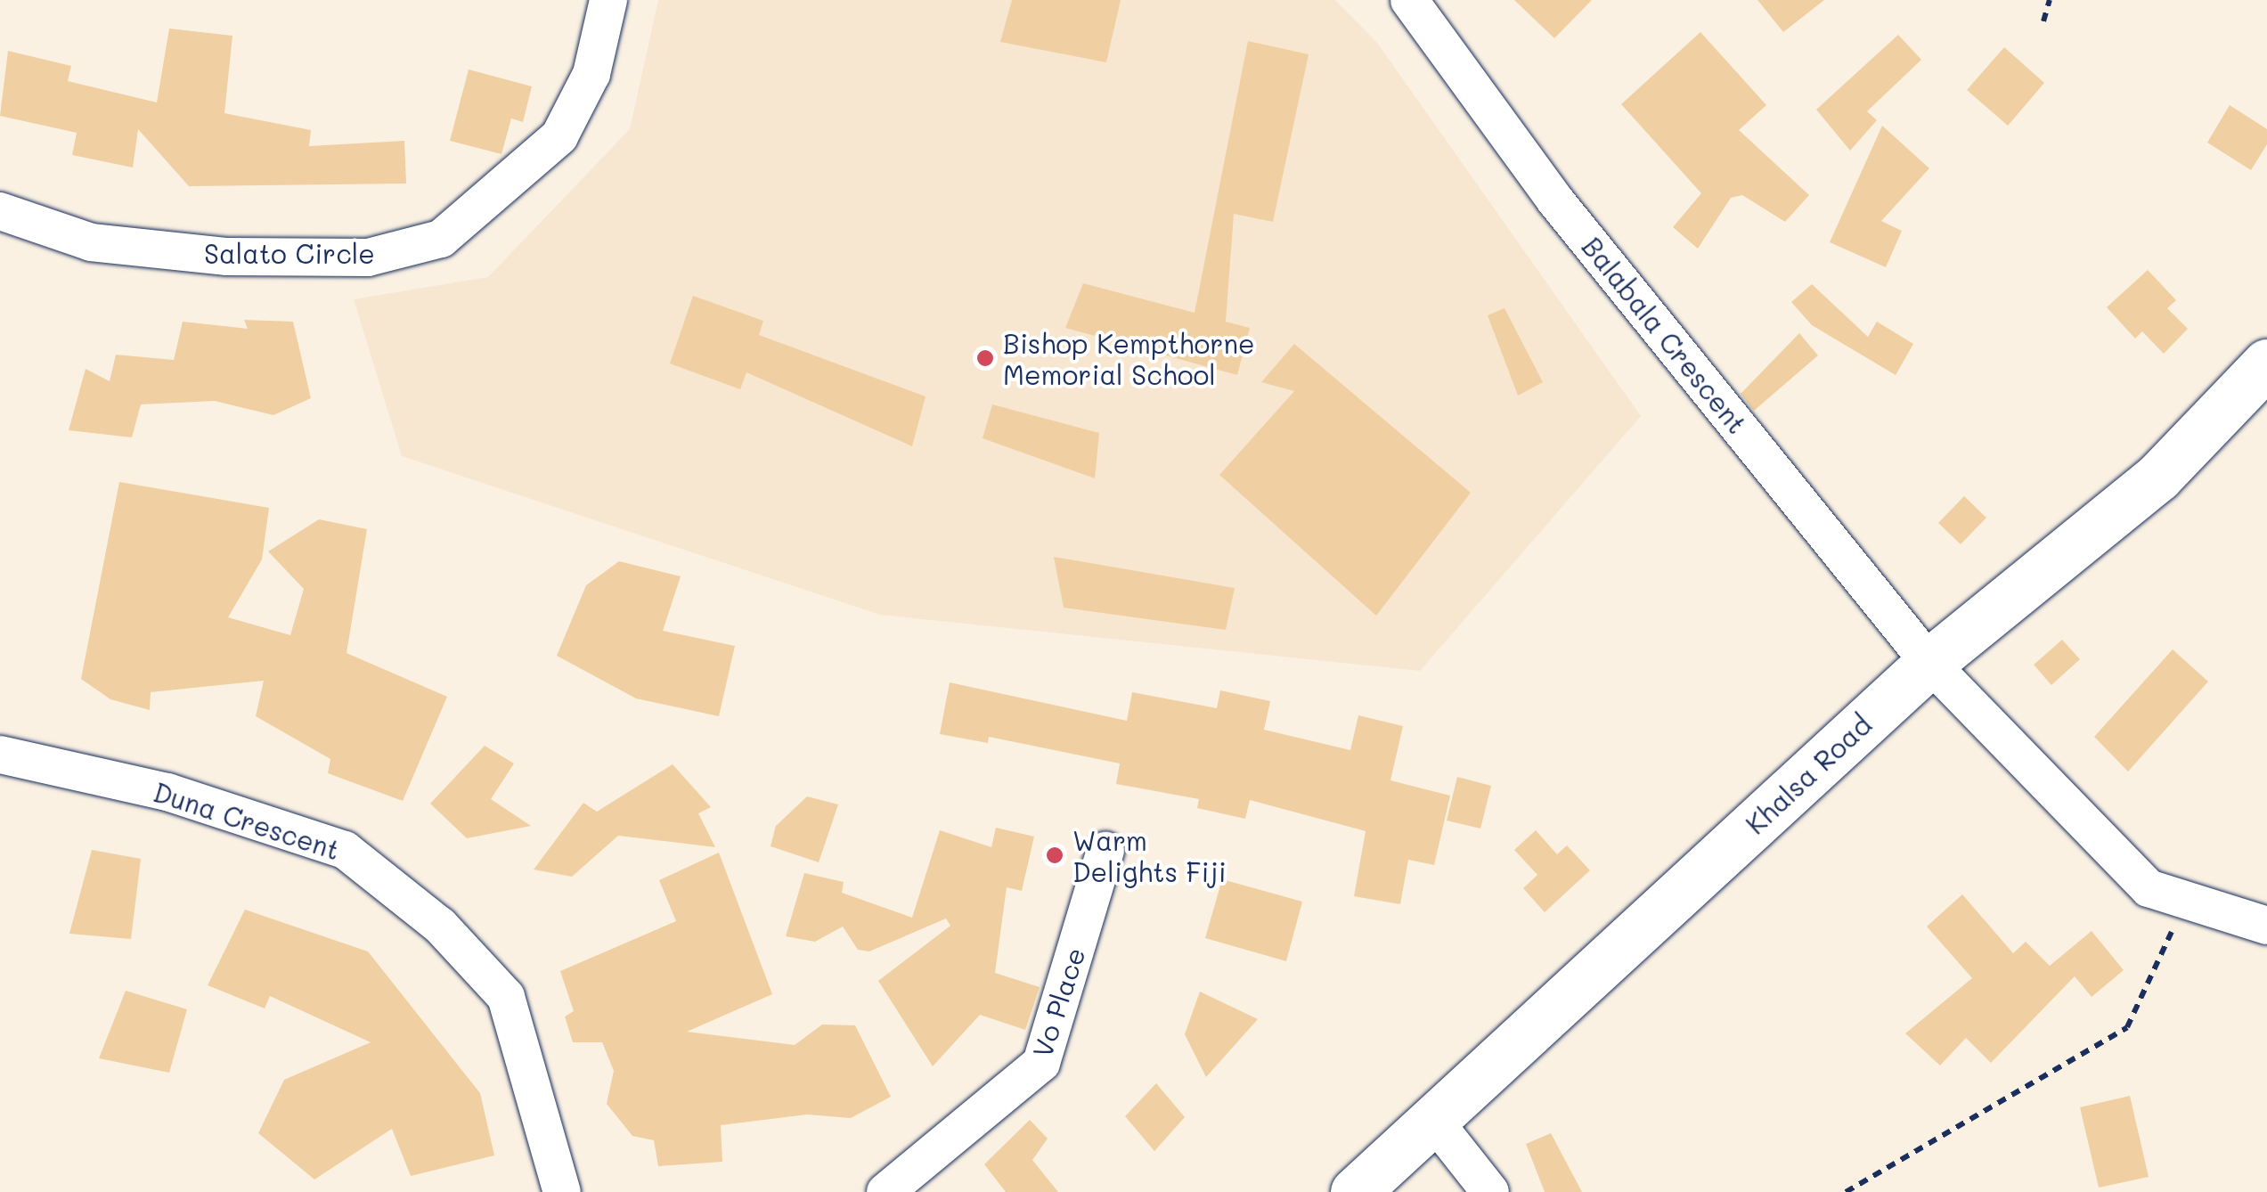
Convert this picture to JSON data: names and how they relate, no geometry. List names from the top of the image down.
{
  "streets": {
    "main road": ["Khalsa Road"],
    "street": [
      "Salato Circle",
      "Balabala Crescent",
      "Duna Crescent",
      "Vo Place"
    ]
  },
  "crossings": [
    ["Balabala Crescent", "Khalsa Road"]
  ],
  "places": ["Bishop Kempthorne Memorial School", "Warm Delights Fiji"]
}
